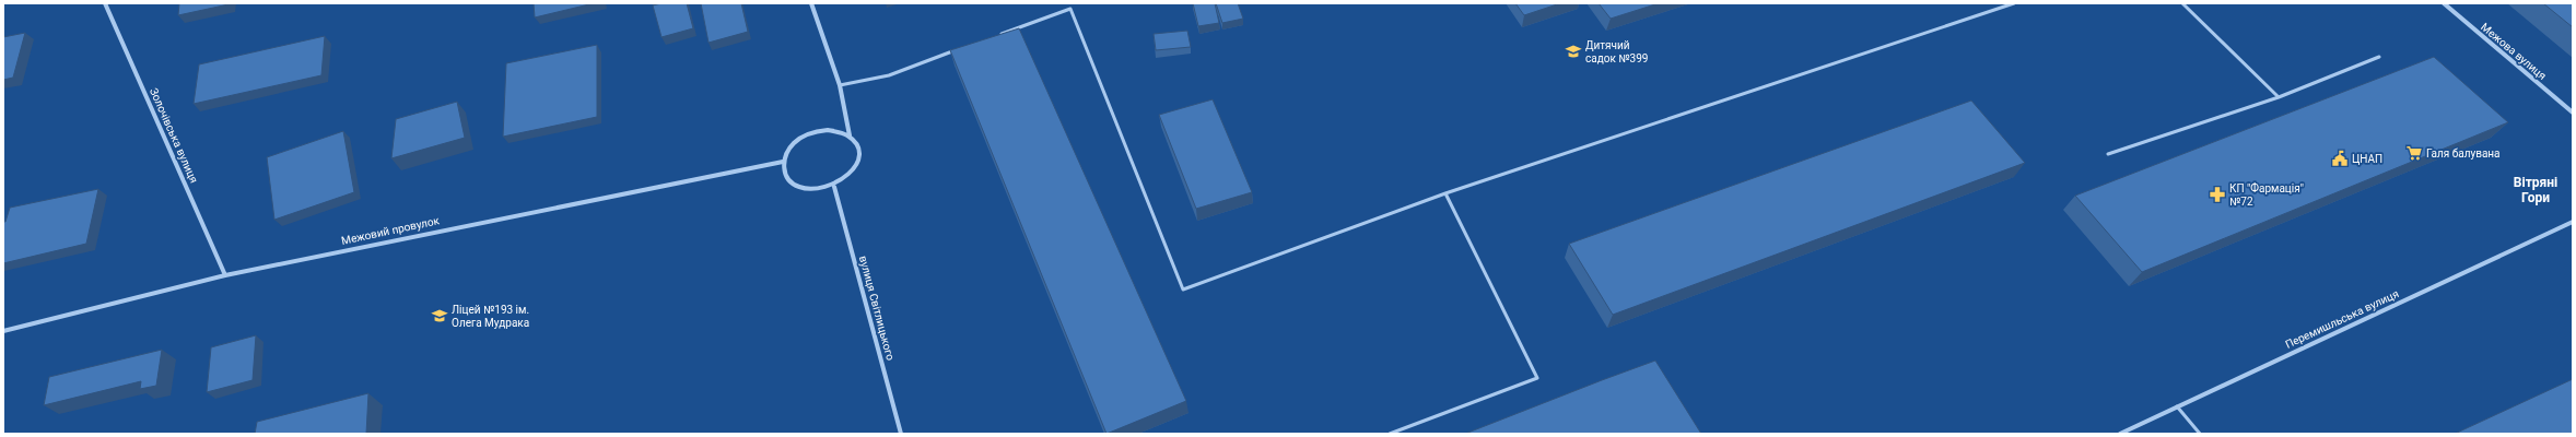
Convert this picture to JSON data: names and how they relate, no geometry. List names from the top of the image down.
{
  "streets": {
    "street": [
      "Межова вулиця",
      "Золочівська вулиця",
      "Межовий провулок",
      "вулиця Світлицького",
      "Перемишльська вулиця"
    ]
  },
  "crossings": [
    ["Золочівська вулиця", "Межовий провулок"],
    ["Межовий провулок", "вулиця Світлицького"]
  ],
  "districts": ["Вітряні Гори"],
  "places": {
    "school or university": ["Дитячий садок №399", "Ліцей №193 ім. Олега Мудрака"],
    "supermarket": ["Галя балувана"],
    "public building": ["ЦНАП"],
    "pharmacy": ["КП \"Фармація\" №72"]
  }
}
